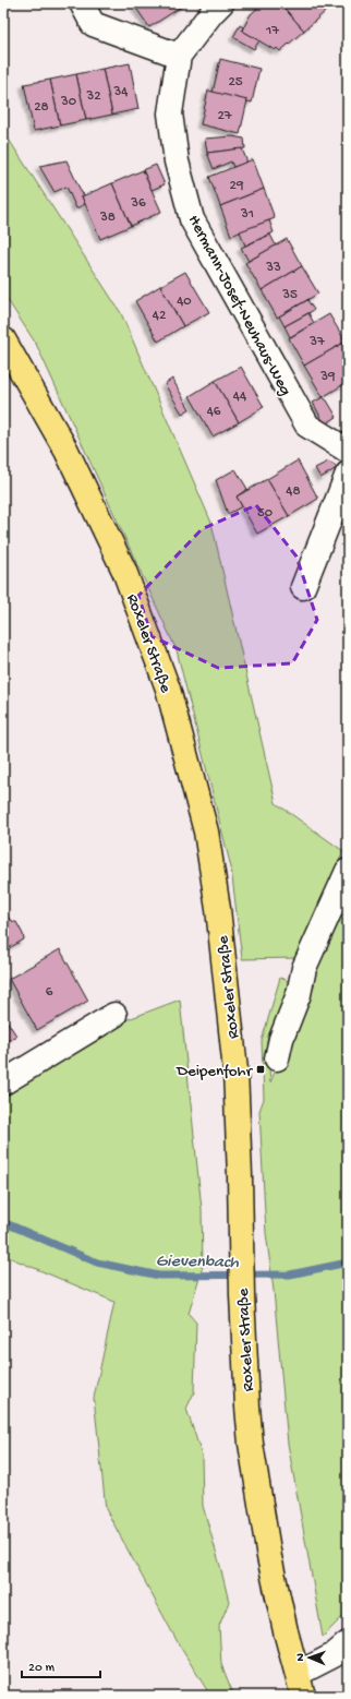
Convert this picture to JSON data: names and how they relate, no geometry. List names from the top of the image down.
{
  "streets": {
    "main road": ["Roxeler Straße"],
    "street": ["Hermann-Josef-Neuhaus-Weg"]
  },
  "water": ["Gievenbach"],
  "places": {
    "transit": ["Deipenfohr"]
  },
  "house_numbers": [
    "17",
    "25",
    "34",
    "32",
    "30",
    "28",
    "27",
    "29",
    "36",
    "31",
    "38",
    "33",
    "35",
    "40",
    "42",
    "37",
    "39",
    "44",
    "46",
    "48",
    "50",
    "6"
  ],
  "scale_bar": "20 m",
  "north": "left"
}
